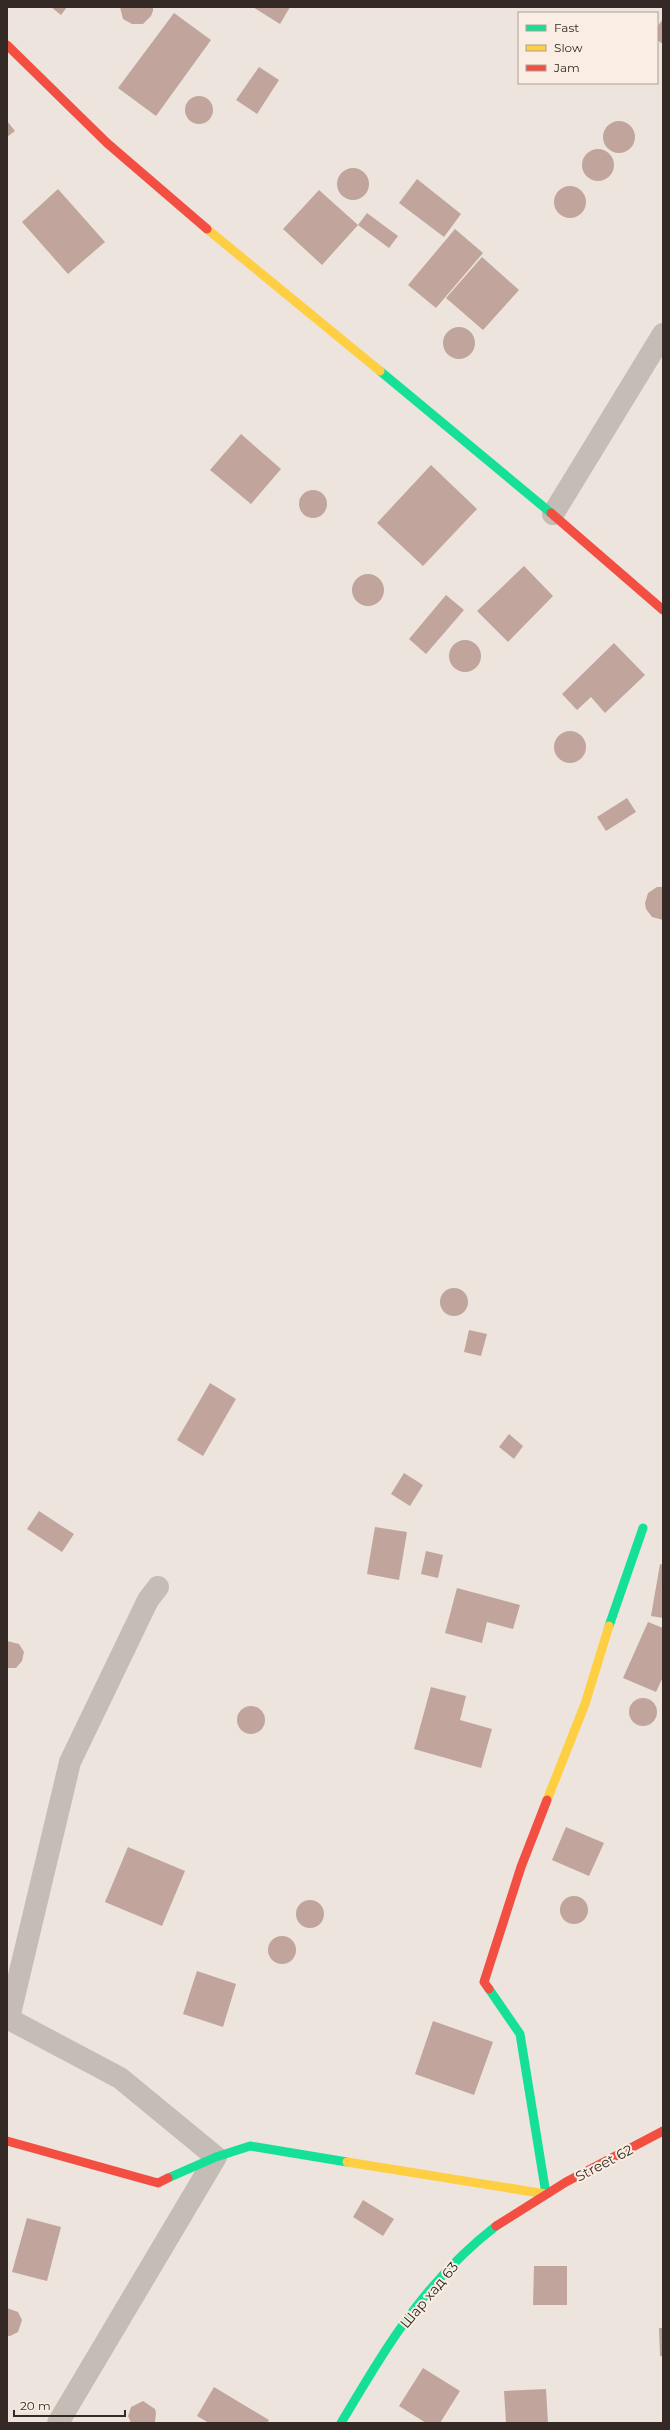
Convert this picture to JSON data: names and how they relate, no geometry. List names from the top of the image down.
{
  "streets": {
    "street": ["Street 62", "Шар хад 63"]
  },
  "crossings": [
    ["Street 62", "Шар хад 63"]
  ],
  "legend": ["Fast", "Slow", "Jam"],
  "scale_bar": "20 m"
}
